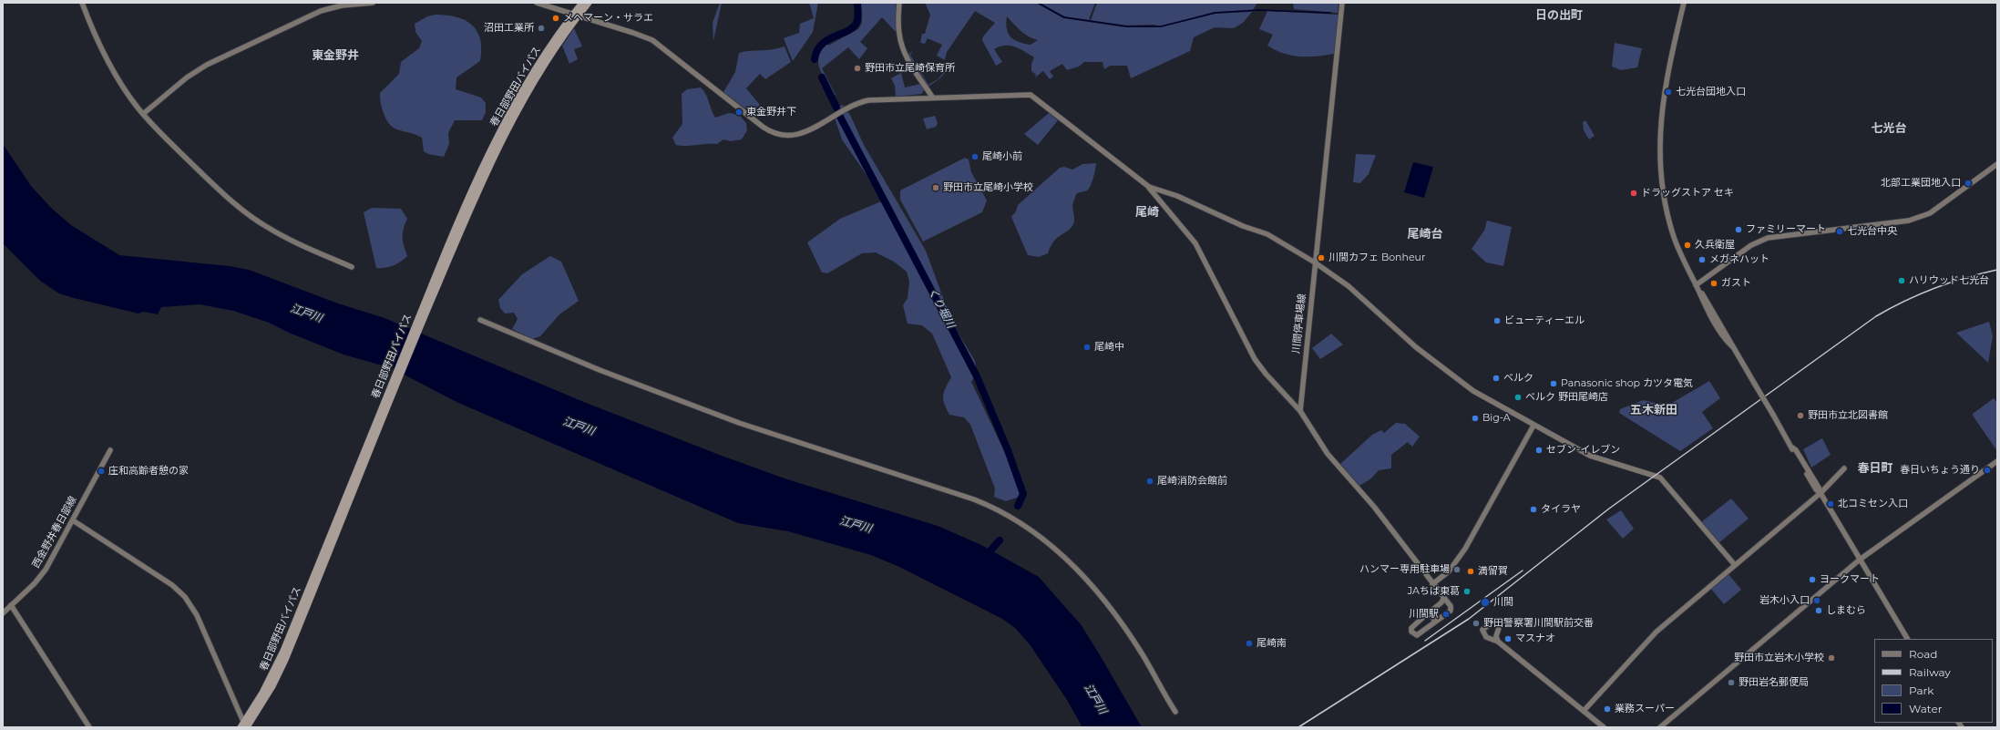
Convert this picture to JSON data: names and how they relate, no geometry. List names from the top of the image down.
{
  "streets": {
    "highway": ["春日部野田バイパス"],
    "street": ["川間停車場線", "西金野井春日部線"]
  },
  "districts": [
    "日の出町",
    "東金野井",
    "七光台",
    "尾崎",
    "尾崎台",
    "五木新田",
    "春日町"
  ],
  "water": ["くり堀川", "江戸川"],
  "places": [
    "メヘマーン・サラエ",
    "沼田工業所",
    "野田市立尾崎保育所",
    "七光台団地入口",
    "東金野井下",
    "尾崎小前",
    "北部工業団地入口",
    "野田市立尾崎小学校",
    "ドラッグストア セキ",
    "ファミリーマート",
    "七光台中央",
    "久兵衛屋",
    "川間カフェ Bonheur",
    "メガネハット",
    "ハリウッド七光台",
    "ガスト",
    "ビューティーエル",
    "尾崎中",
    "ベルク",
    "Panasonic shop カツタ電気",
    "ベルク 野田尾崎店",
    "野田市立北図書館",
    "Big-A",
    "セブン-イレブン",
    "春日いちょう通り",
    "庄和高齢者憩の家",
    "尾崎消防会館前",
    "北コミセン入口",
    "タイラヤ",
    "ハンマー専用駐車場",
    "満留賀",
    "ヨークマート",
    "JAちば東葛",
    "岩木小入口",
    "川間",
    "しまむら",
    "川間駅",
    "野田警察署川間駅前交番",
    "マスナオ",
    "尾崎南",
    "野田市立岩木小学校",
    "野田岩名郵便局",
    "業務スーパー"
  ],
  "legend": [
    "Road",
    "Railway",
    "Park",
    "Water"
  ]
}
